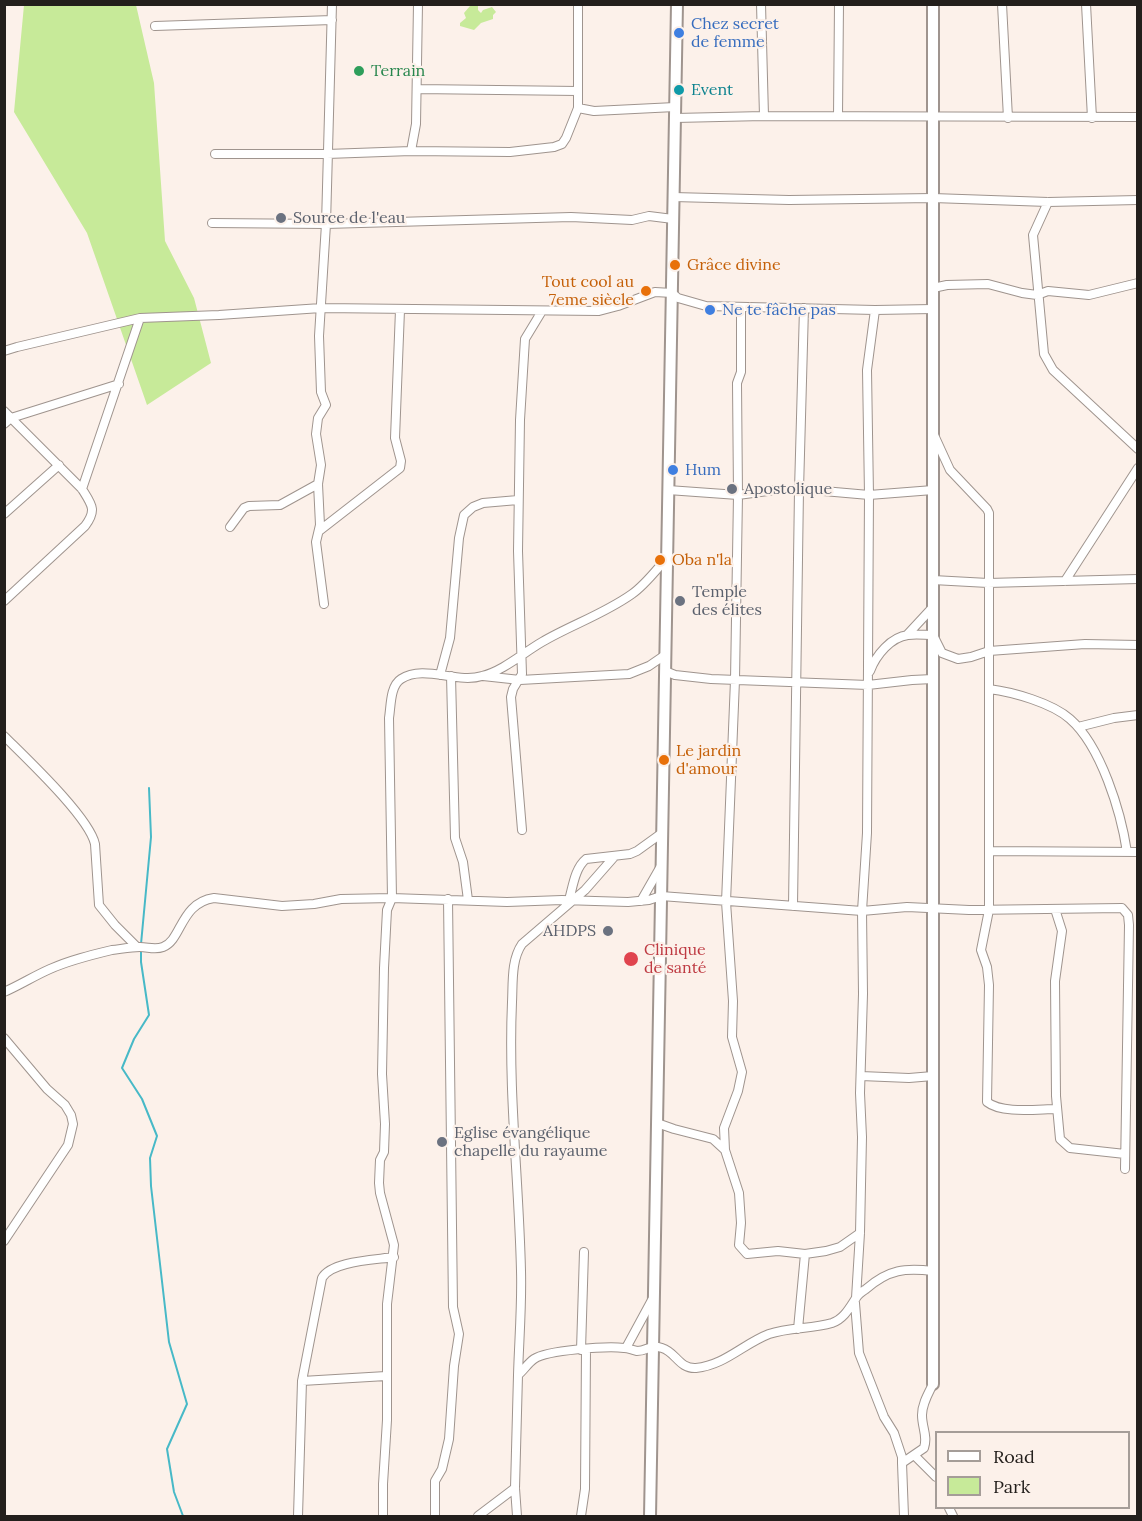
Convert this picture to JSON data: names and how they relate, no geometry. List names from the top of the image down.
{
  "places": [
    "Chez secret de femme",
    "Terrain",
    "Event",
    "Source de l'eau",
    "Grâce divine",
    "Tout cool au 7eme siècle",
    "Ne te fâche pas",
    "Hum",
    "Apostolique",
    "Oba n'la",
    "Temple des élites",
    "Le jardin d'amour",
    "AHDPS",
    "Clinique de santé",
    "Eglise évangélique chapelle du rayaume"
  ],
  "legend": ["Road", "Park"]
}
